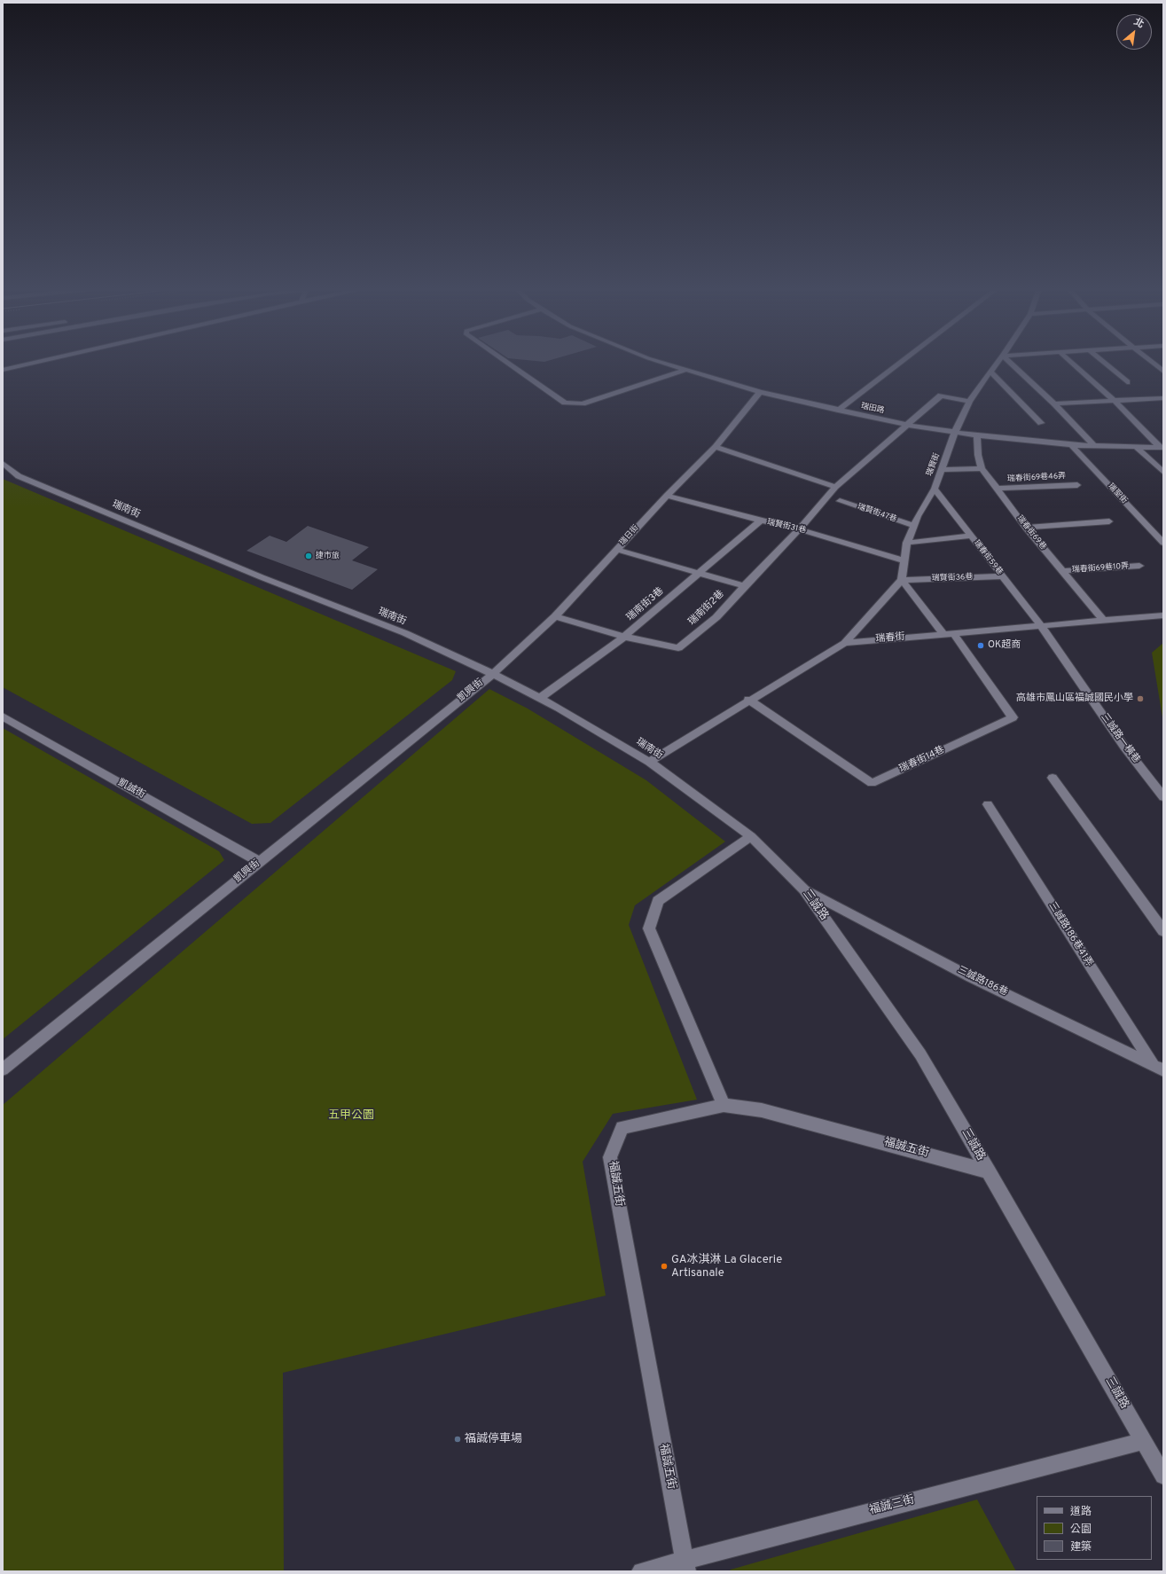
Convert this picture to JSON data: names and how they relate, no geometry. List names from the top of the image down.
{
  "streets": {
    "street": [
      "瑞田路",
      "瑞賢街",
      "瑞春街69巷46弄",
      "瑞聖街",
      "瑞南街",
      "瑞賢街47巷",
      "瑞賢街31巷",
      "瑞春街69巷",
      "瑞日街",
      "瑞春街59巷",
      "瑞春街69巷10弄",
      "瑞賢街36巷",
      "瑞南街3巷",
      "瑞南街2巷",
      "瑞春街",
      "凱興街",
      "三誠路一橫巷",
      "瑞春街14巷",
      "凱誠街",
      "三誠路",
      "三誠路186巷41弄",
      "三誠路186巷",
      "福誠五街",
      "福誠三街"
    ]
  },
  "crossings": [
    ["瑞田路", "瑞賢街"],
    ["瑞田路", "瑞聖街"],
    ["瑞田路", "瑞春街69巷"],
    ["瑞田路", "瑞日街"],
    ["瑞田路", "瑞南街2巷"],
    ["瑞賢街", "瑞賢街47巷"],
    ["瑞賢街", "瑞賢街31巷"],
    ["瑞賢街", "瑞春街59巷"],
    ["瑞賢街", "瑞賢街36巷"],
    ["瑞賢街", "瑞南街2巷"],
    ["瑞春街69巷46弄", "瑞春街69巷"],
    ["瑞南街", "瑞日街"],
    ["瑞南街", "瑞南街3巷"],
    ["瑞南街", "瑞春街"],
    ["瑞南街", "凱興街"],
    ["瑞南街", "三誠路"],
    ["瑞賢街31巷", "瑞日街"],
    ["瑞賢街31巷", "瑞南街3巷"],
    ["瑞賢街31巷", "瑞南街2巷"],
    ["瑞春街69巷", "瑞春街69巷10弄"],
    ["瑞春街69巷", "瑞春街"],
    ["瑞日街", "瑞南街2巷"],
    ["瑞日街", "凱興街"],
    ["瑞春街59巷", "瑞賢街36巷"],
    ["瑞春街59巷", "瑞春街"],
    ["瑞春街59巷", "三誠路一橫巷"],
    ["瑞南街3巷", "瑞南街2巷"],
    ["瑞春街", "三誠路一橫巷"],
    ["瑞春街", "瑞春街14巷"],
    ["凱興街", "凱誠街"],
    ["三誠路", "三誠路186巷"],
    ["三誠路", "福誠五街"],
    ["三誠路", "福誠三街"],
    ["三誠路186巷41弄", "三誠路186巷"],
    ["福誠五街", "福誠三街"]
  ],
  "parks": ["五甲公園"],
  "places": [
    "捷市旅",
    "OK超商",
    "高雄市鳳山區福誠國民小學",
    "GA冰淇淋 La Glacerie Artisanale",
    "福誠停車場"
  ],
  "legend": ["道路", "公園", "建築"],
  "north": "top right"
}
